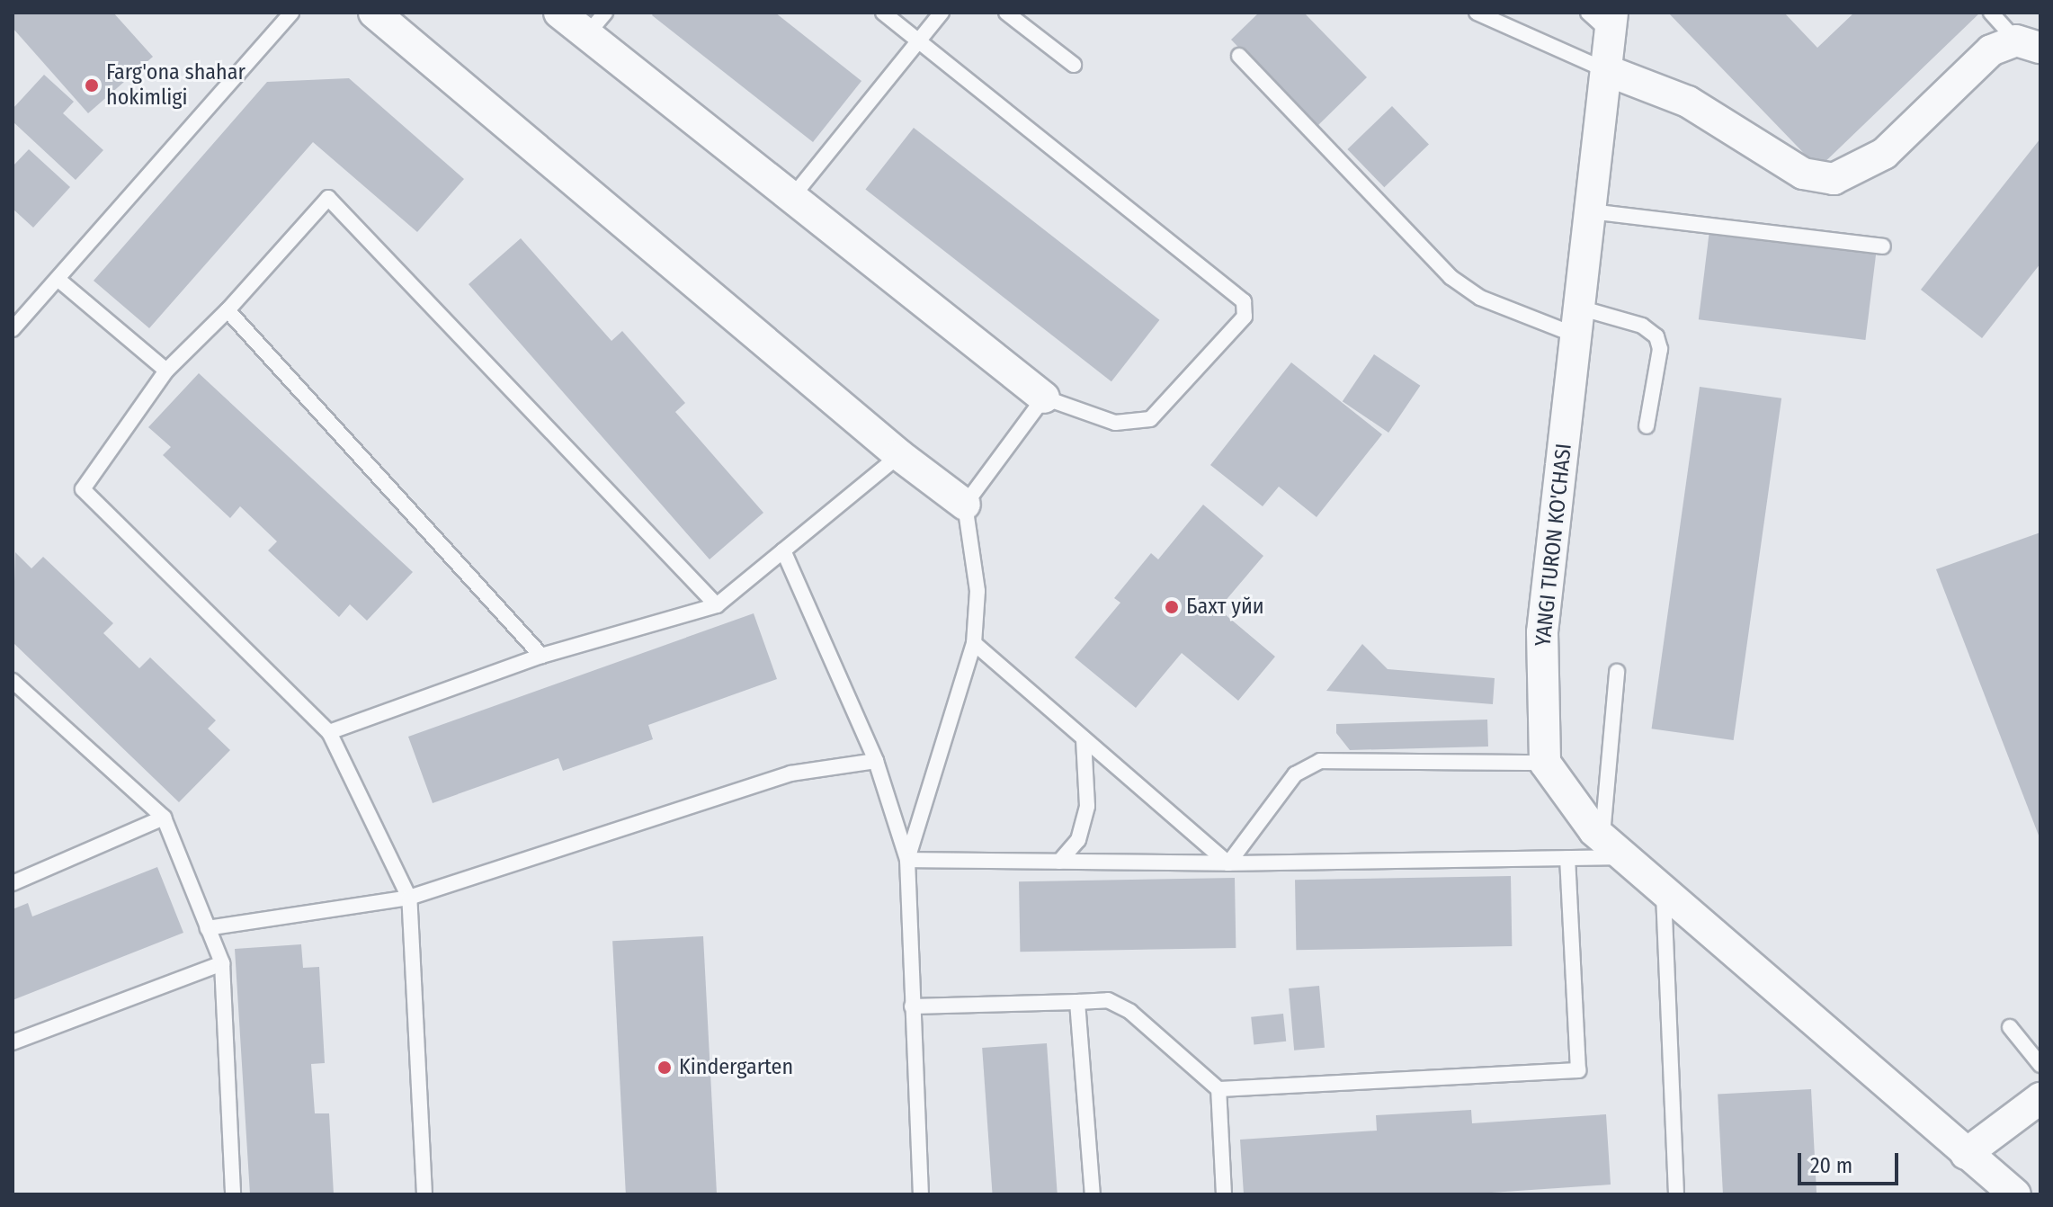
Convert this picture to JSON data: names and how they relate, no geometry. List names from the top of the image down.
{
  "streets": {
    "street": ["YANGI TURON KO'CHASI"]
  },
  "places": ["Farg'ona shahar hokimligi", "Бахт уйи", "Kindergarten"],
  "scale_bar": "20 m"
}
